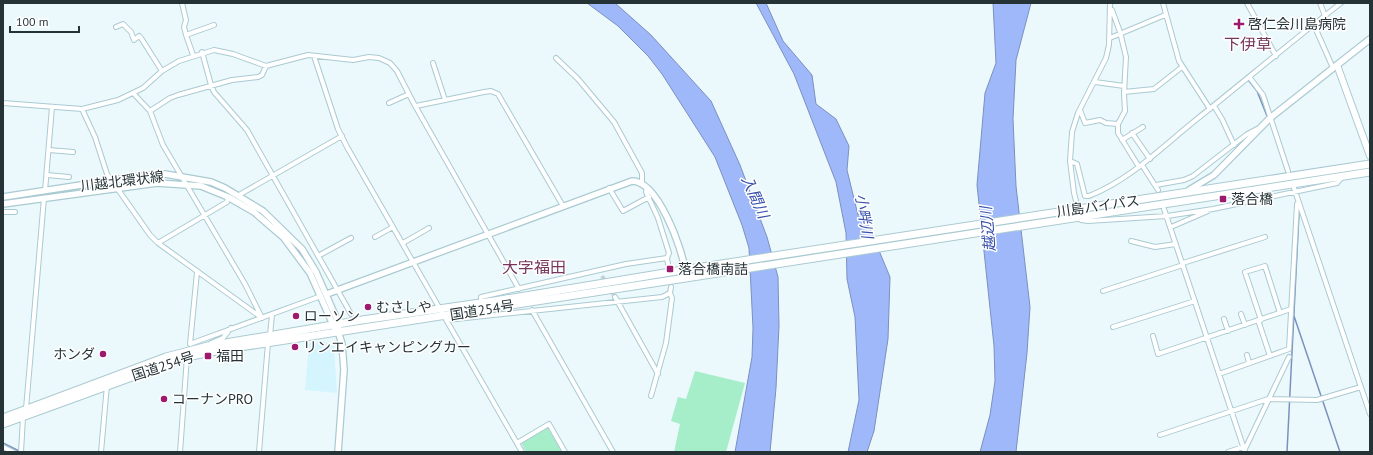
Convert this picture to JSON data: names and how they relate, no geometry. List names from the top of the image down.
{
  "streets": {
    "highway": ["川島バイパス", "国道254号"],
    "main road": ["川越北環状線"]
  },
  "crossings": [
    ["川越北環状線", "国道254号"],
    ["川島バイパス", "国道254号"]
  ],
  "districts": ["下伊草", "大字福田"],
  "water": ["入間川", "小畔川", "越辺川"],
  "places": {
    "health": ["啓仁会川島病院"],
    "transit": ["落合橋", "落合橋南詰", "福田"],
    "other": [
      "むさしや",
      "ローソン",
      "リンエイキャンピングカー",
      "ホンダ",
      "コーナンPRO"
    ]
  },
  "scale_bar": "100 m"
}
